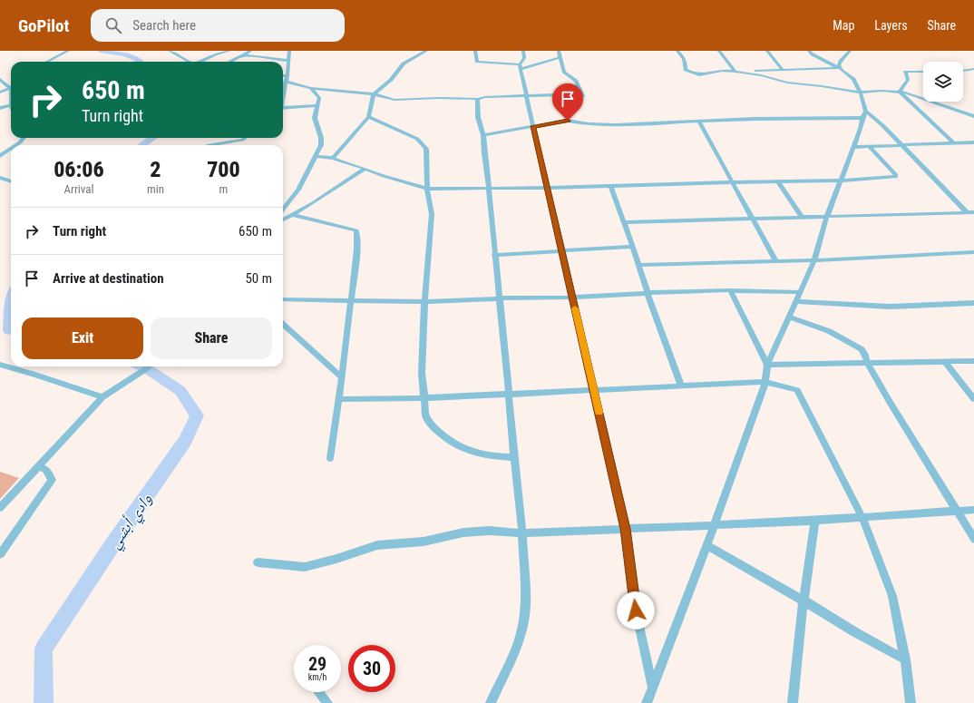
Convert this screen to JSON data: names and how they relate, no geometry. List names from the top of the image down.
{
  "water": ["وادي أبشي"],
  "page": {
    "header": "GoPilot",
    "search": "Search here",
    "nav": ["Map", "Layers", "Share"],
    "turn": ["650 m", "Turn right"],
    "eta": [
      "06:06",
      "Arrival",
      "2",
      "min",
      "700",
      "m"
    ],
    "list": [
      {
        "name": "Turn right",
        "value": "650 m"
      },
      {
        "name": "Arrive at destination",
        "value": "50 m"
      }
    ],
    "buttons": ["Exit", "Share"],
    "speed": "29 km/h",
    "limit": "30"
  }
}
